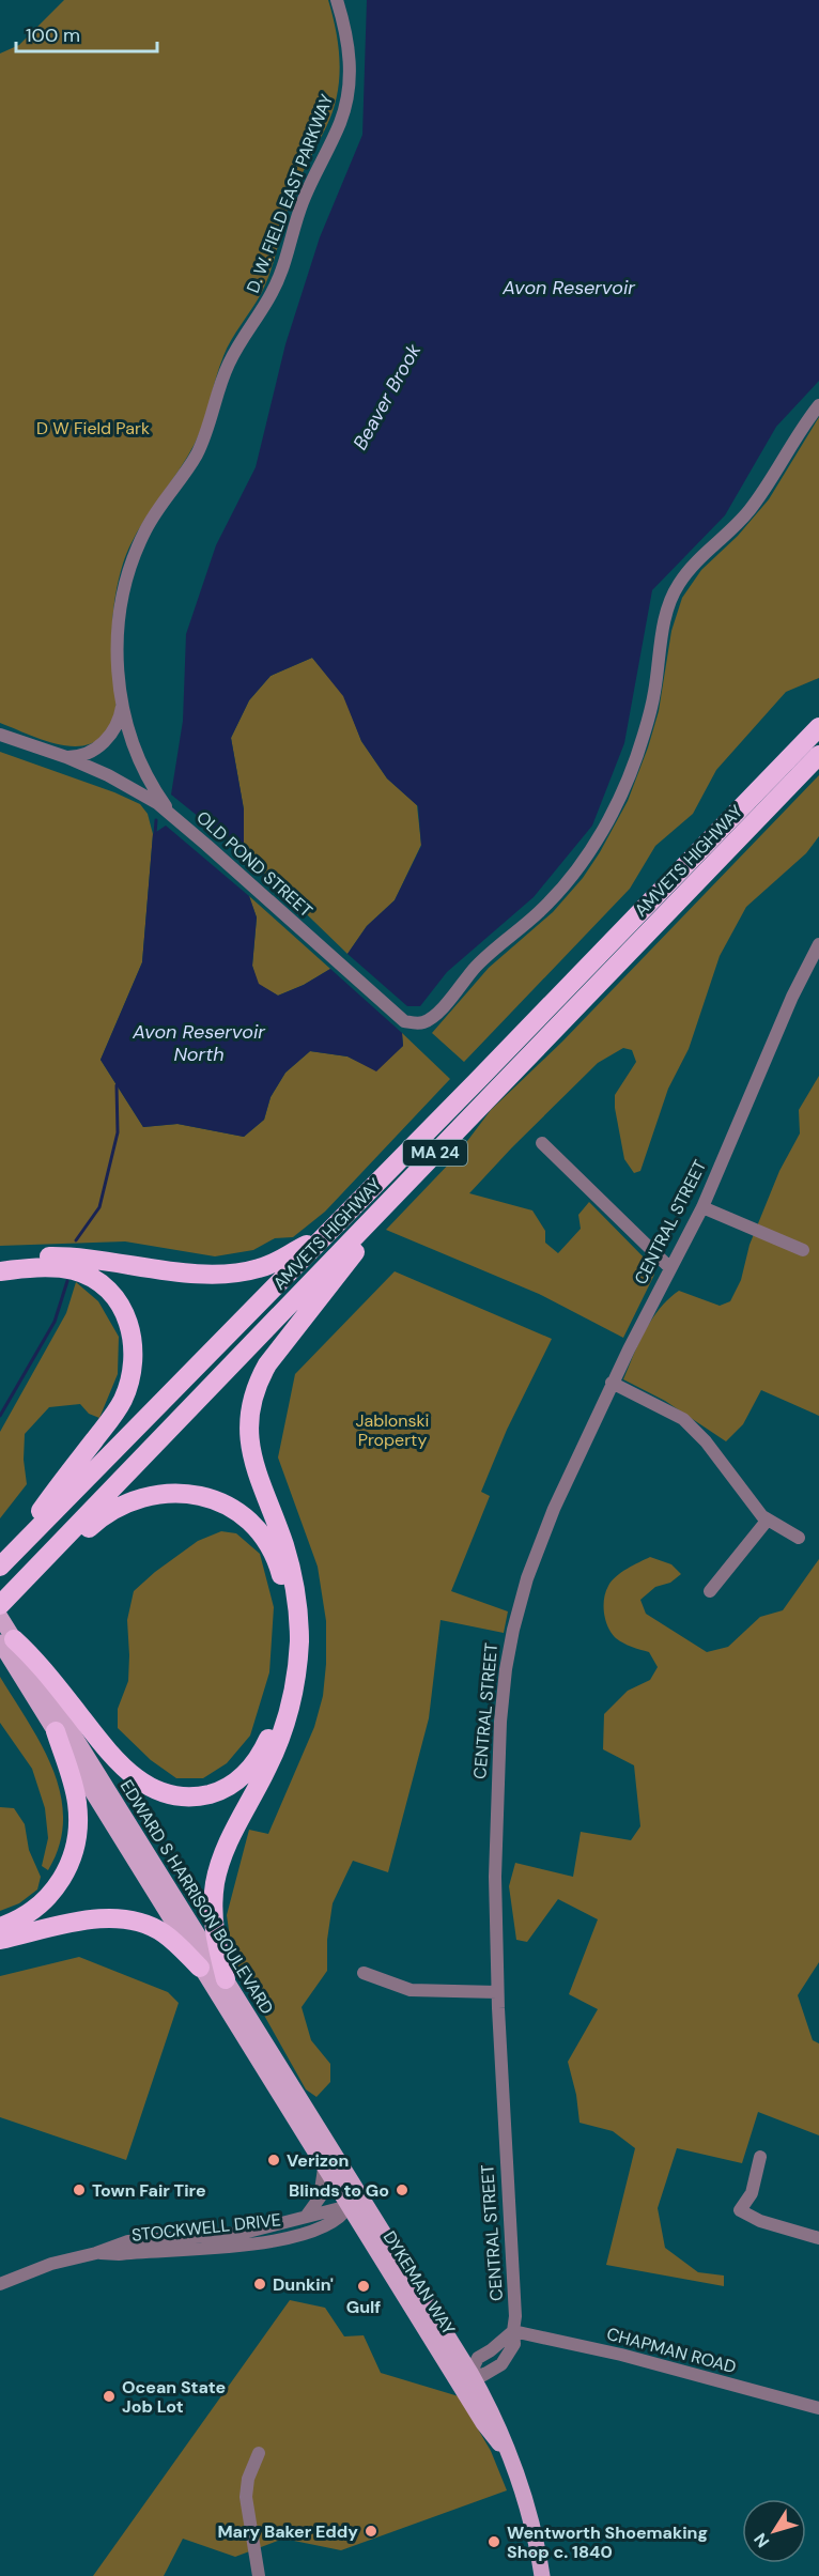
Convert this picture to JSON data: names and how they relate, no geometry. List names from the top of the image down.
{
  "streets": {
    "highway": ["AMVETS HIGHWAY", "MA 24"],
    "main road": ["EDWARD S HARRISON BOULEVARD", "DYKEMAN WAY"],
    "street": [
      "D. W. FIELD EAST PARKWAY",
      "OLD POND STREET",
      "CENTRAL STREET",
      "STOCKWELL DRIVE",
      "CHAPMAN ROAD"
    ]
  },
  "crossings": [
    ["D. W. FIELD EAST PARKWAY", "OLD POND STREET"],
    ["CENTRAL STREET", "DYKEMAN WAY"],
    ["CENTRAL STREET", "CHAPMAN ROAD"],
    ["EDWARD S HARRISON BOULEVARD", "STOCKWELL DRIVE"],
    ["EDWARD S HARRISON BOULEVARD", "DYKEMAN WAY"],
    ["STOCKWELL DRIVE", "DYKEMAN WAY"]
  ],
  "water": ["Avon Reservoir", "Beaver Brook", "Avon Reservoir North"],
  "parks": ["D W Field Park", "Jablonski Property"],
  "places": [
    "Verizon",
    "Town Fair Tire",
    "Blinds to Go",
    "Dunkin'",
    "Gulf",
    "Ocean State Job Lot",
    "Mary Baker Eddy",
    "Wentworth Shoemaking Shop c. 1840"
  ],
  "scale_bar": "100 m",
  "north": "bottom left"
}
